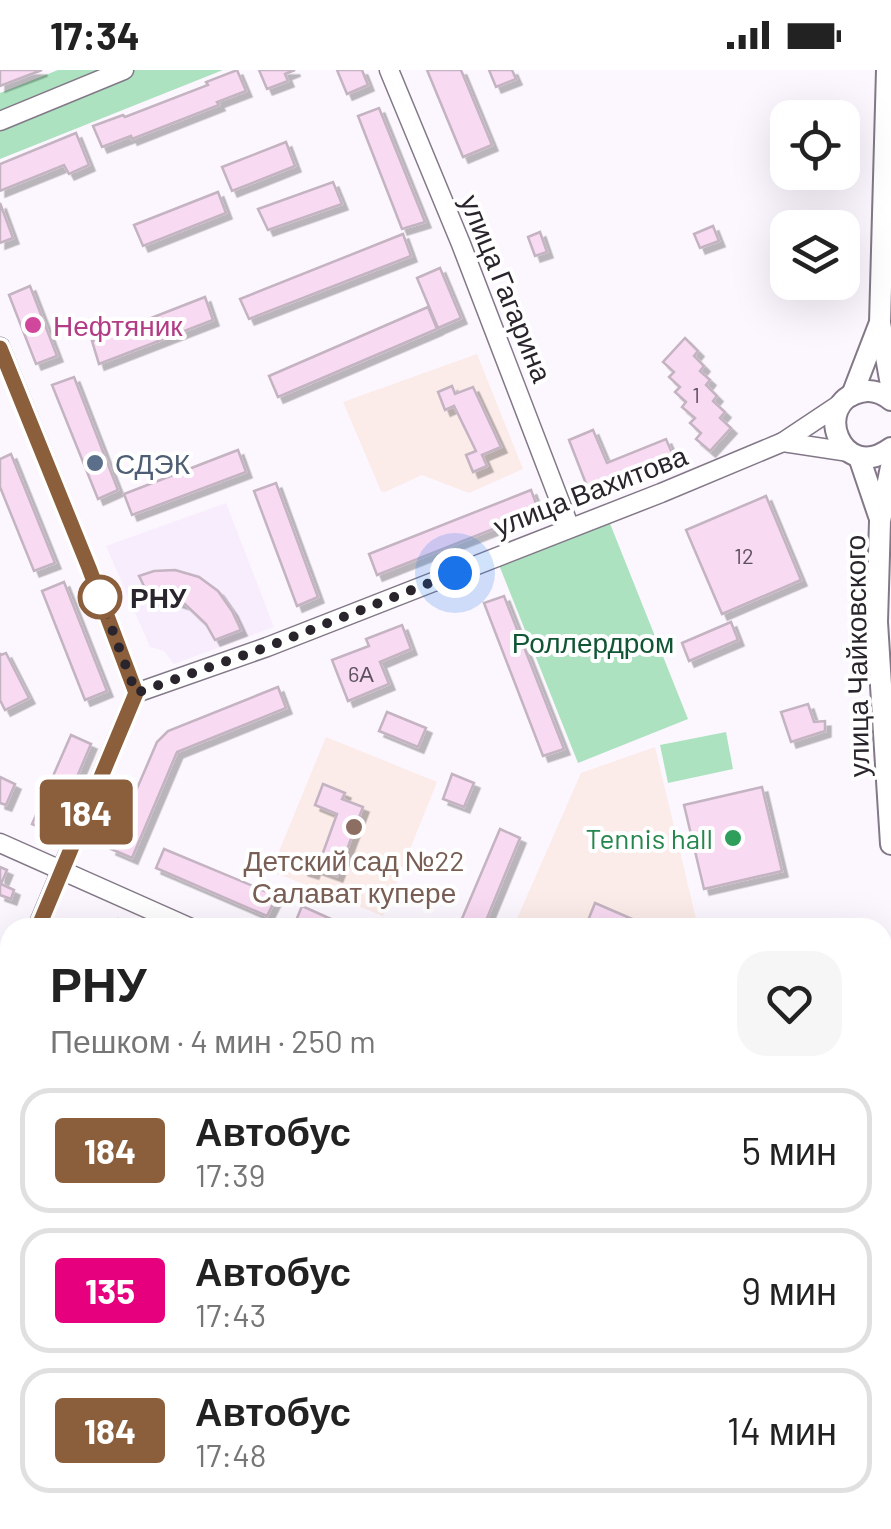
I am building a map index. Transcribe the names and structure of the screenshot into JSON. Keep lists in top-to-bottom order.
{
  "streets": {
    "main road": ["улица Чайковского"],
    "street": ["улица Гагарина", "улица Вахитова"]
  },
  "crossings": [
    ["улица Гагарина", "улица Вахитова"]
  ],
  "parks": ["Роллердром"],
  "places": [
    "Нефтяник",
    "СДЭК",
    "РНУ",
    "Детский сад №22 Салават купере",
    "Tennis hall"
  ],
  "lines": ["bus line 184"],
  "house_numbers": ["1", "12", "6А"],
  "page": {
    "status": "17:34",
    "on_map": "184",
    "heading": ["РНУ", "Пешком · 4 мин · 250 m"],
    "list": [
      {
        "mark": "184",
        "name": "Автобус",
        "note": "17:39",
        "value": "5 мин"
      },
      {
        "mark": "135",
        "name": "Автобус",
        "note": "17:43",
        "value": "9 мин"
      },
      {
        "mark": "184",
        "name": "Автобус",
        "note": "17:48",
        "value": "14 мин"
      }
    ]
  }
}
